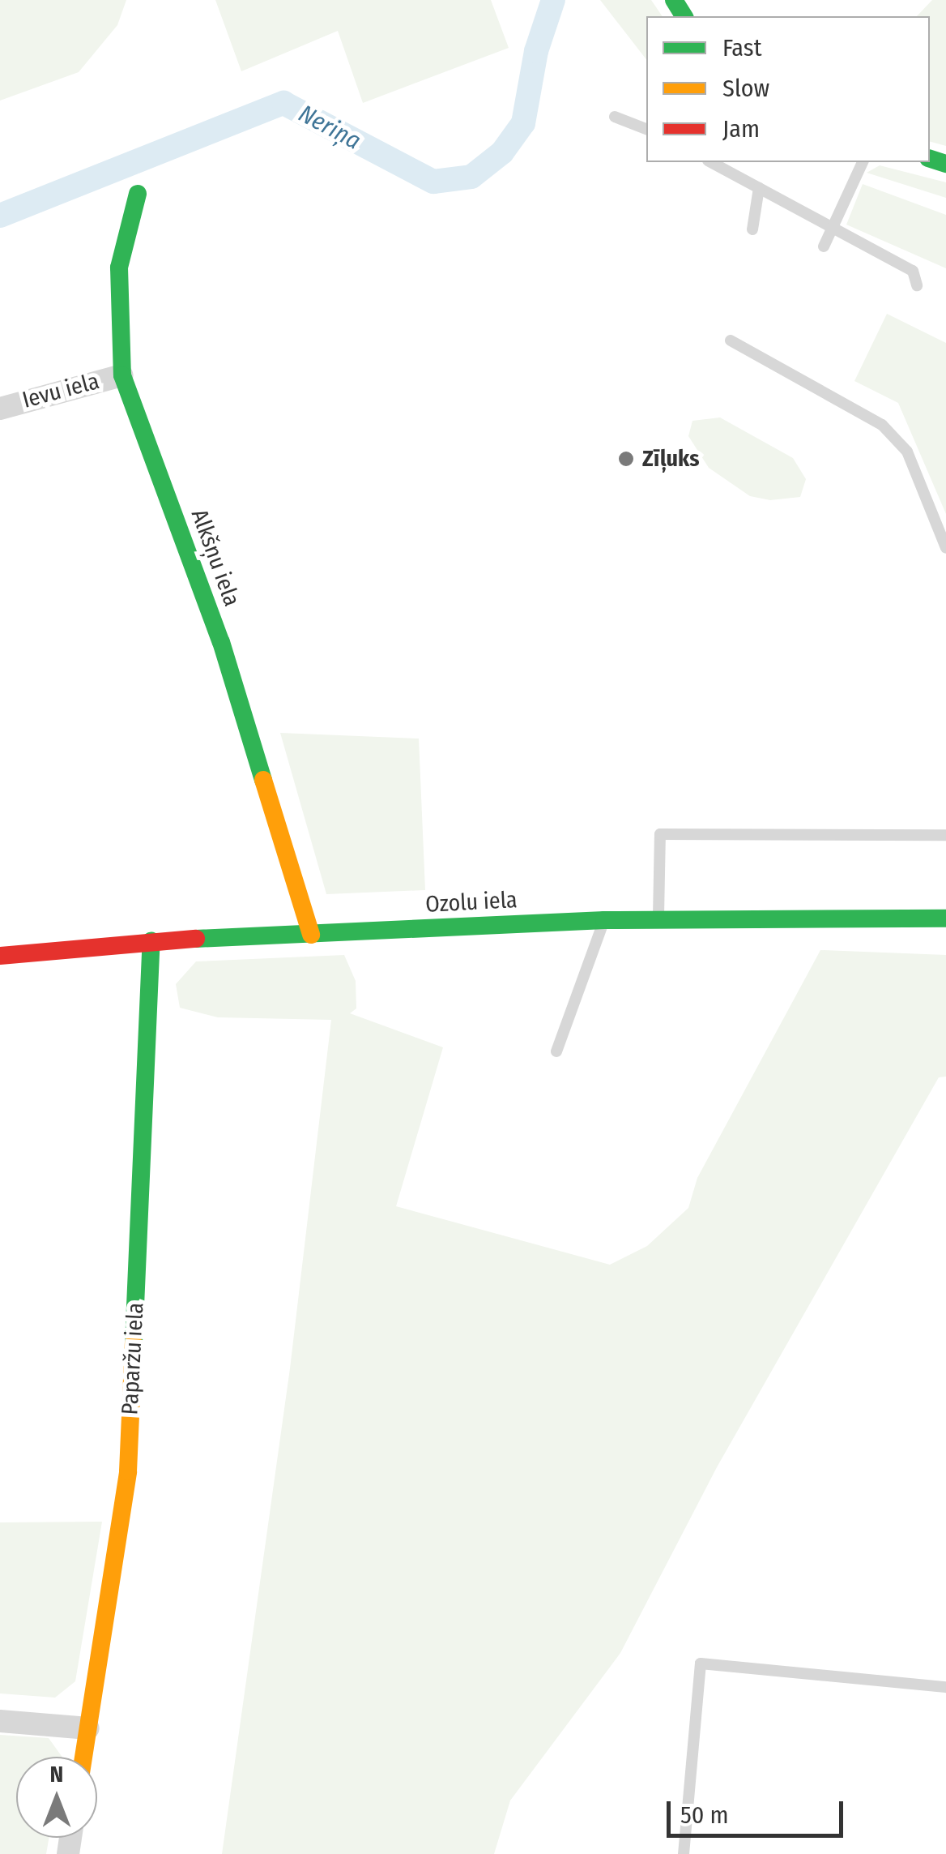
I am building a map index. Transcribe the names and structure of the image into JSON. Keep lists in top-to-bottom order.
{
  "streets": {
    "street": [
      "Ievu iela",
      "Alkšņu iela",
      "Ozolu iela",
      "Paparžu iela"
    ]
  },
  "crossings": [
    ["Ievu iela", "Alkšņu iela"],
    ["Alkšņu iela", "Ozolu iela"],
    ["Ozolu iela", "Paparžu iela"]
  ],
  "water": ["Neriņa"],
  "places": ["Zīļuks"],
  "legend": ["Fast", "Slow", "Jam"],
  "scale_bar": "50 m",
  "north": "top"
}
